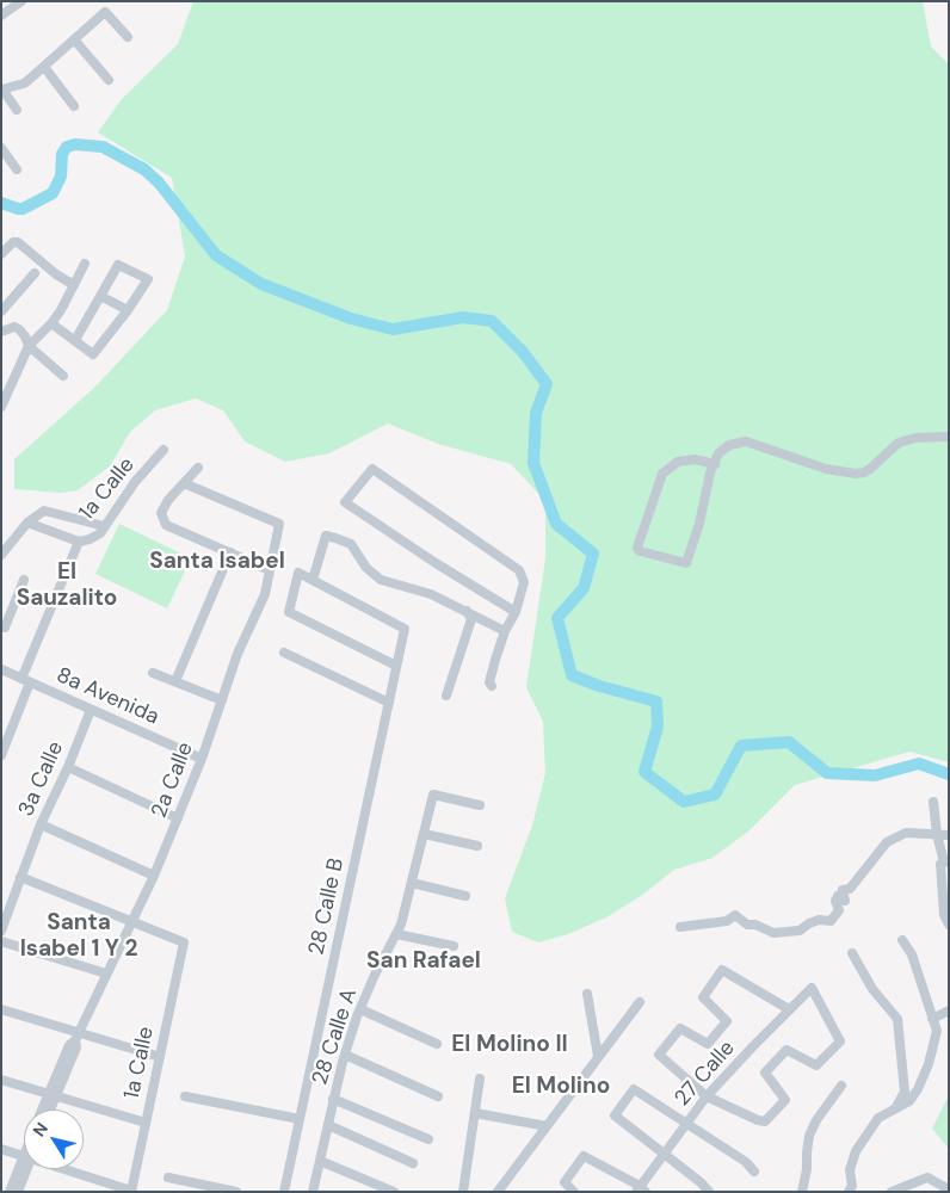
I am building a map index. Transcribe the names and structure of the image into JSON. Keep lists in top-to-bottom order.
{
  "streets": {
    "street": [
      "1a Calle",
      "8a Avenida",
      "3a Calle",
      "2a Calle",
      "28 Calle B",
      "28 Calle A",
      "27 Calle"
    ]
  },
  "crossings": [
    ["1a Calle", "8a Avenida"],
    ["1a Calle", "2a Calle"],
    ["8a Avenida", "3a Calle"],
    ["8a Avenida", "2a Calle"]
  ],
  "districts": [
    "Santa Isabel",
    "El Sauzalito",
    "Santa Isabel 1 Y 2",
    "San Rafael",
    "El Molino II",
    "El Molino"
  ],
  "north": "top left"
}
